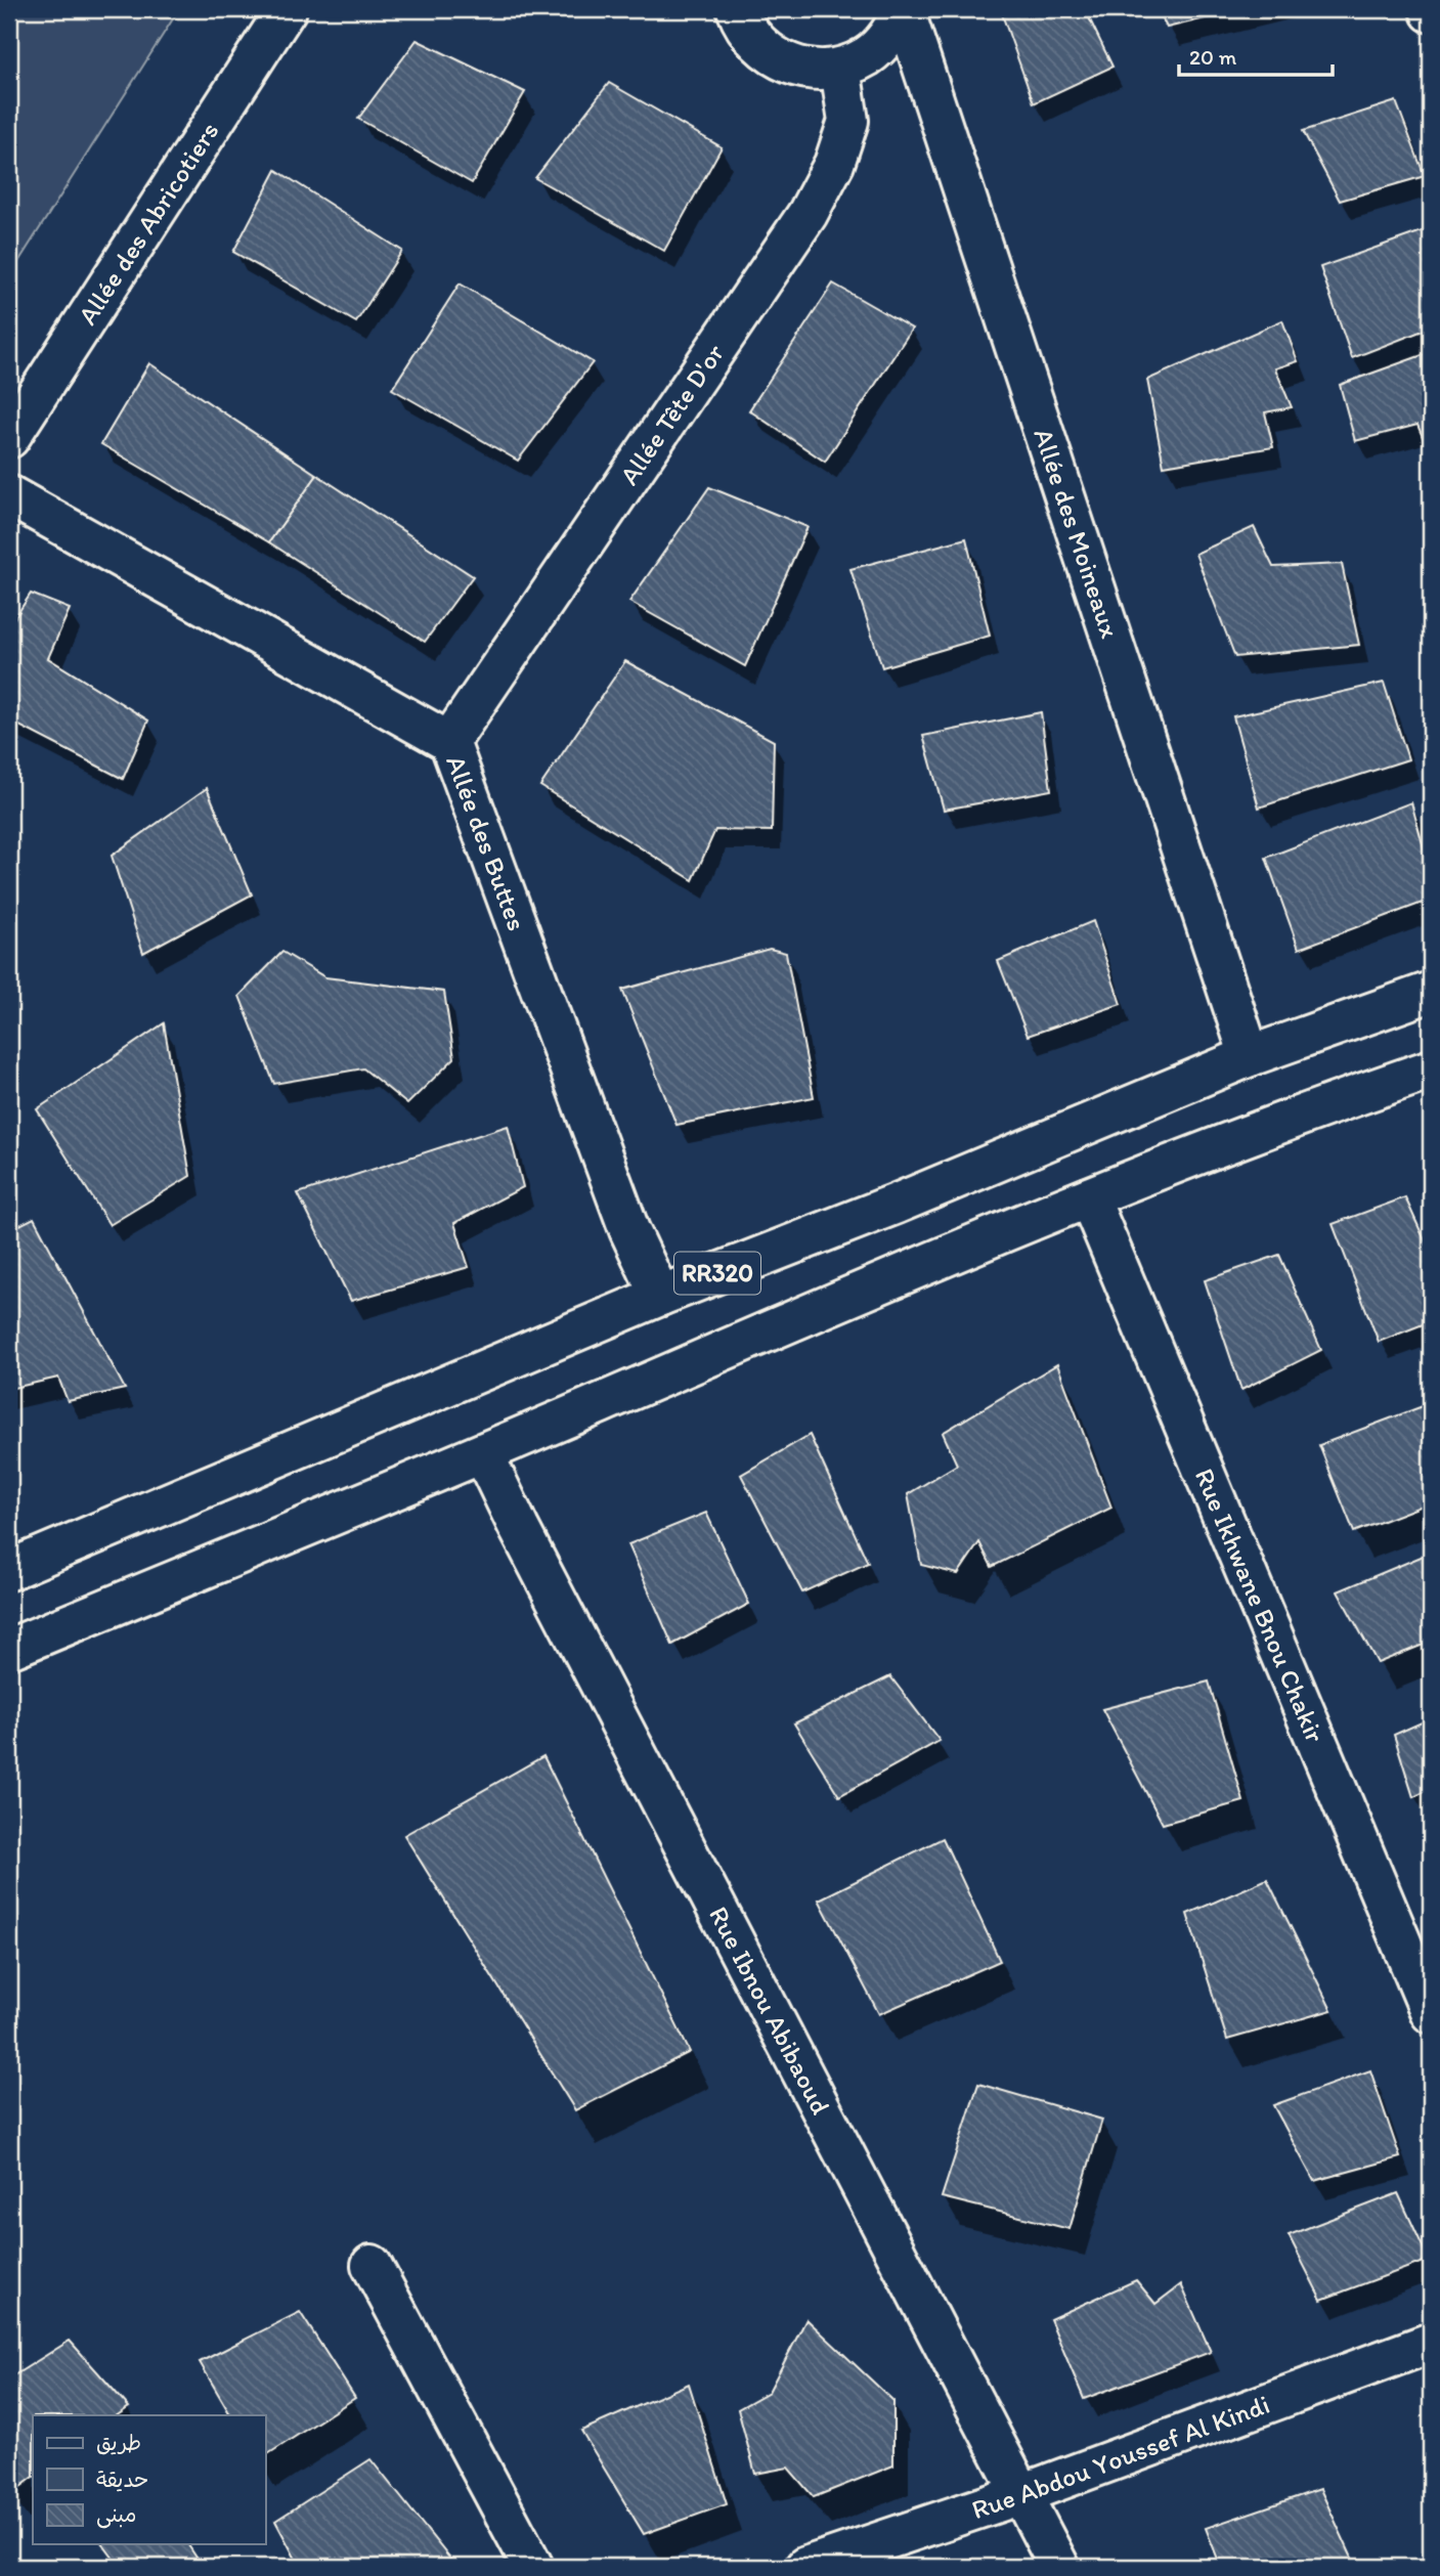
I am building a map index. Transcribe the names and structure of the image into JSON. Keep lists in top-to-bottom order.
{
  "streets": {
    "street": [
      "Allée des Abricotiers",
      "Allée Tête D'or",
      "Allée des Moineaux",
      "Allée des Buttes",
      "RR320",
      "Rue Ikhwane Bnou Chakir",
      "Rue Ibnou Abibaoud",
      "Rue Abdou Youssef Al Kindi"
    ]
  },
  "crossings": [
    ["Allée Tête D'or", "Allée des Buttes"],
    ["Allée des Moineaux", "RR320"],
    ["Allée des Buttes", "RR320"],
    ["RR320", "Rue Ikhwane Bnou Chakir"],
    ["RR320", "Rue Ibnou Abibaoud"],
    ["Rue Ibnou Abibaoud", "Rue Abdou Youssef Al Kindi"]
  ],
  "legend": ["طريق", "حديقة", "مبنى"],
  "scale_bar": "20 m"
}
